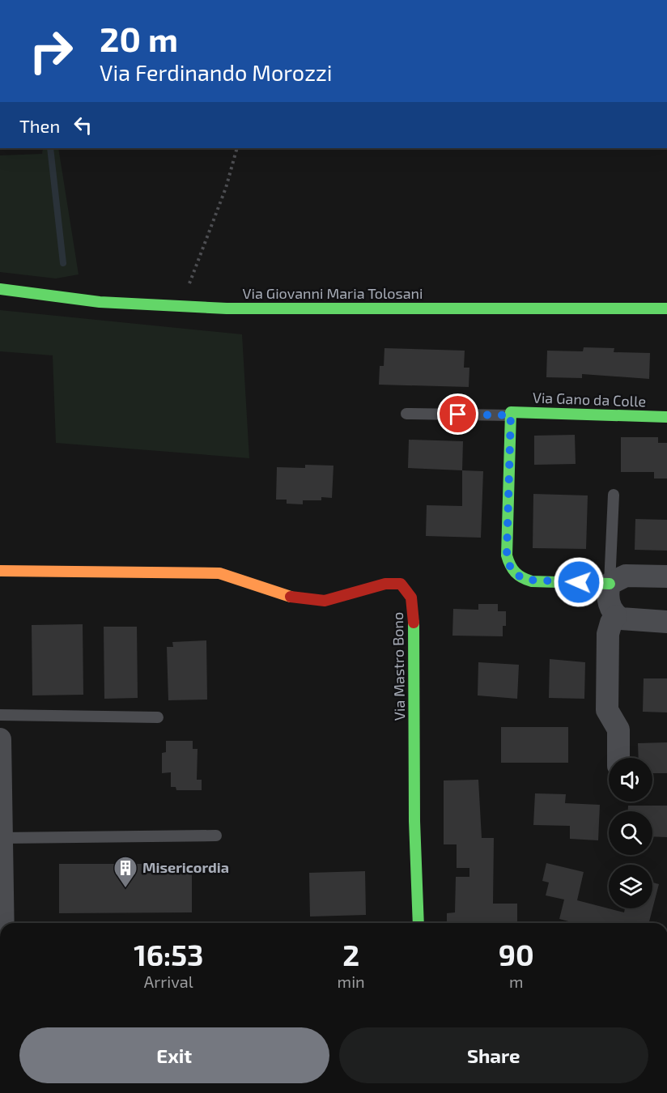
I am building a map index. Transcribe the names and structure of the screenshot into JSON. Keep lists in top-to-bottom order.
{
  "streets": {
    "street": ["Via Giovanni Maria Tolosani", "Via Gano da Colle", "Via Mastro Bono"]
  },
  "places": {
    "building": ["Misericordia"]
  },
  "page": {
    "turn": ["20 m", "Via Ferdinando Morozzi"],
    "then": "Then",
    "eta": [
      "16:53",
      "Arrival",
      "2",
      "min",
      "90",
      "m"
    ],
    "buttons": ["Exit", "Share"]
  }
}
